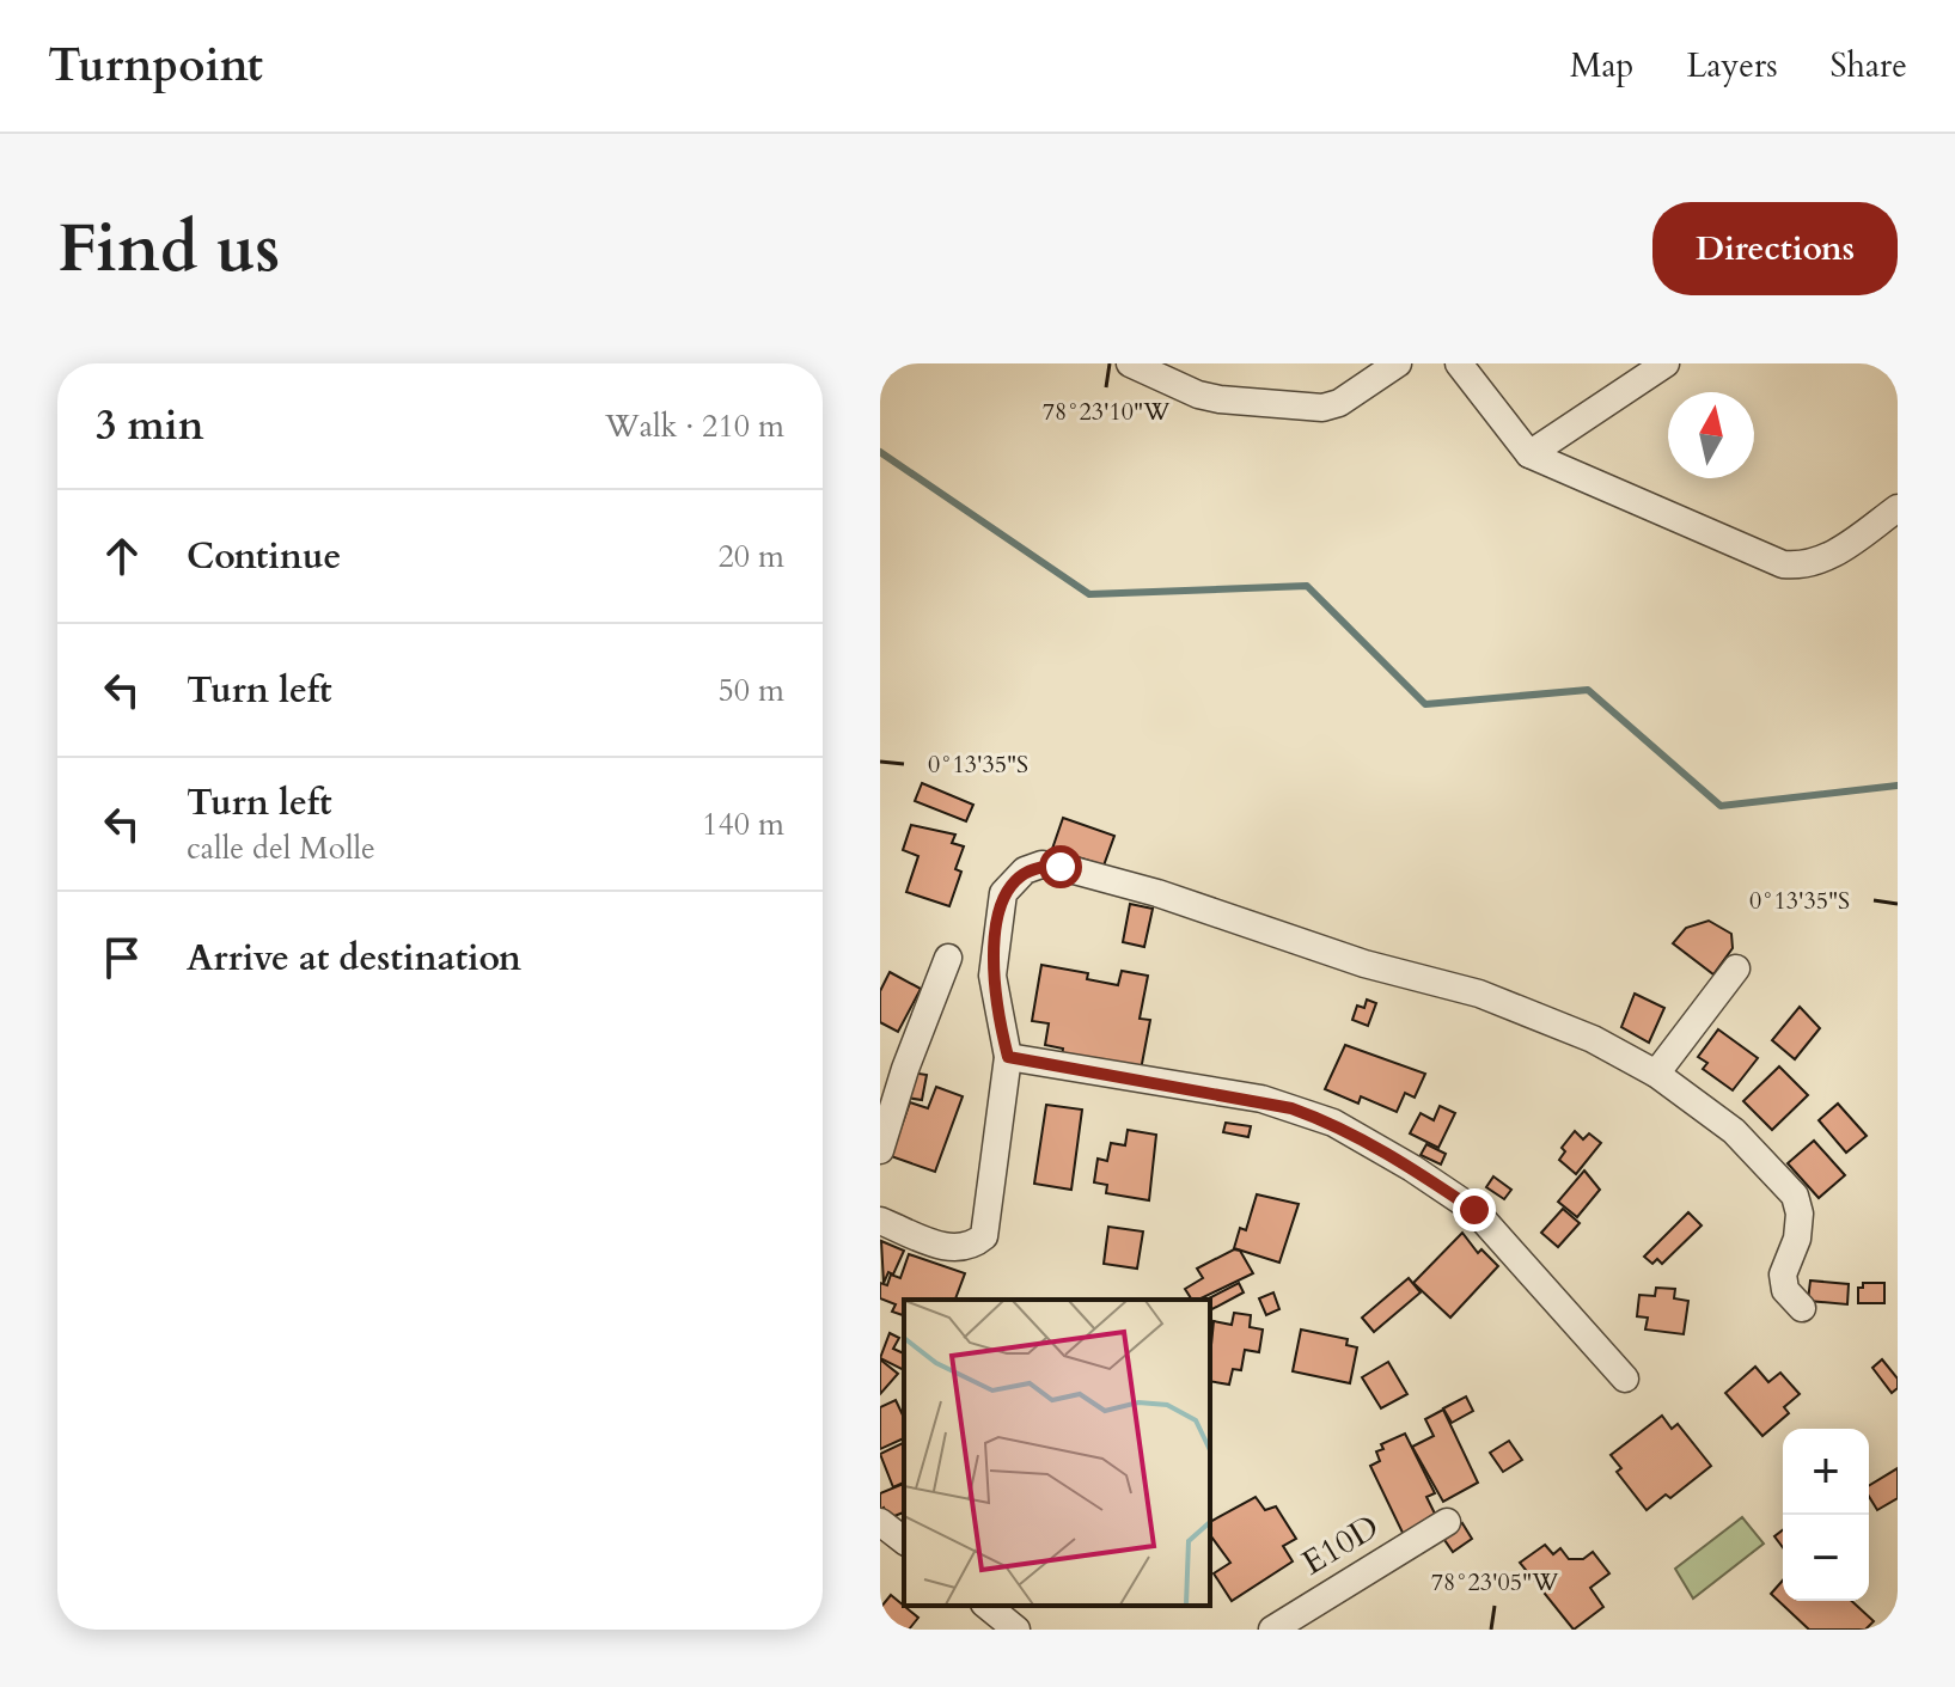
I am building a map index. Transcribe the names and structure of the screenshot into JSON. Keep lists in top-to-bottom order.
{
  "streets": {
    "street": ["E10D"]
  },
  "north": "top",
  "page": {
    "header": "Turnpoint",
    "nav": ["Map", "Layers", "Share"],
    "buttons": "Directions",
    "title": "Find us",
    "heading": ["3 min", "Walk · 210 m"],
    "list": [
      ["Continue", "20 m"],
      ["Turn left", "50 m"],
      ["Turn left", "calle del Molle", "140 m"],
      "Arrive at destination"
    ],
    "map_buttons": ["+", "−"]
  },
  "coordinates": ["78°23'10\"W", "0°13'35\"S", "78°23'05\"W"]
}
